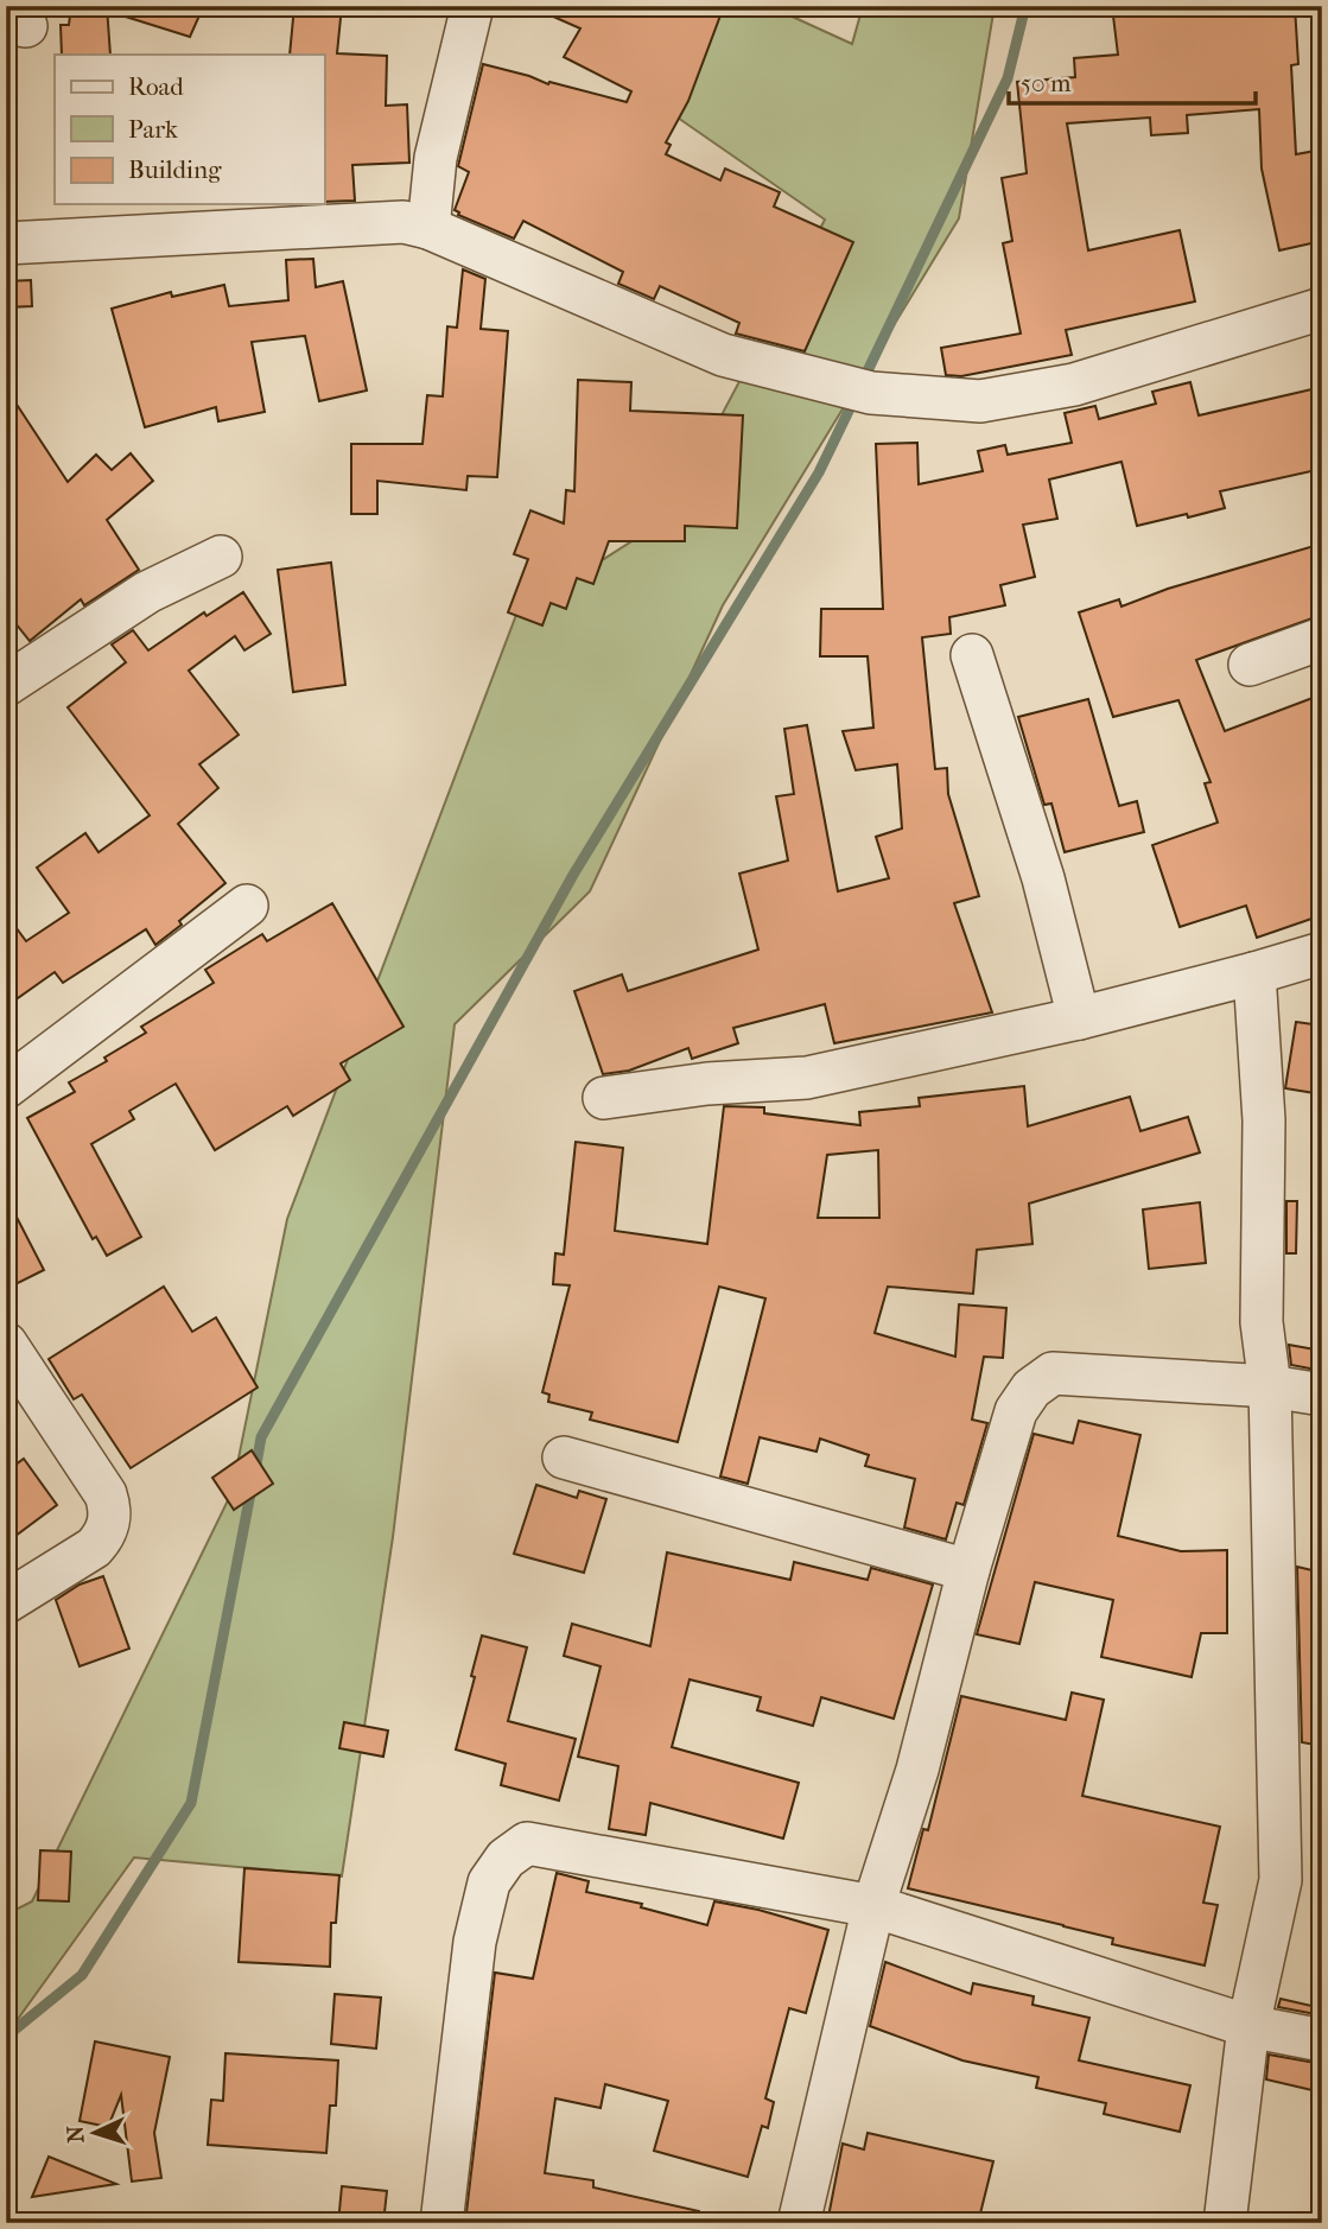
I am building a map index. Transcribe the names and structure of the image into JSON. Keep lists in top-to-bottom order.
{
  "legend": ["Road", "Park", "Building"],
  "scale_bar": "50 m",
  "north": "left"
}
